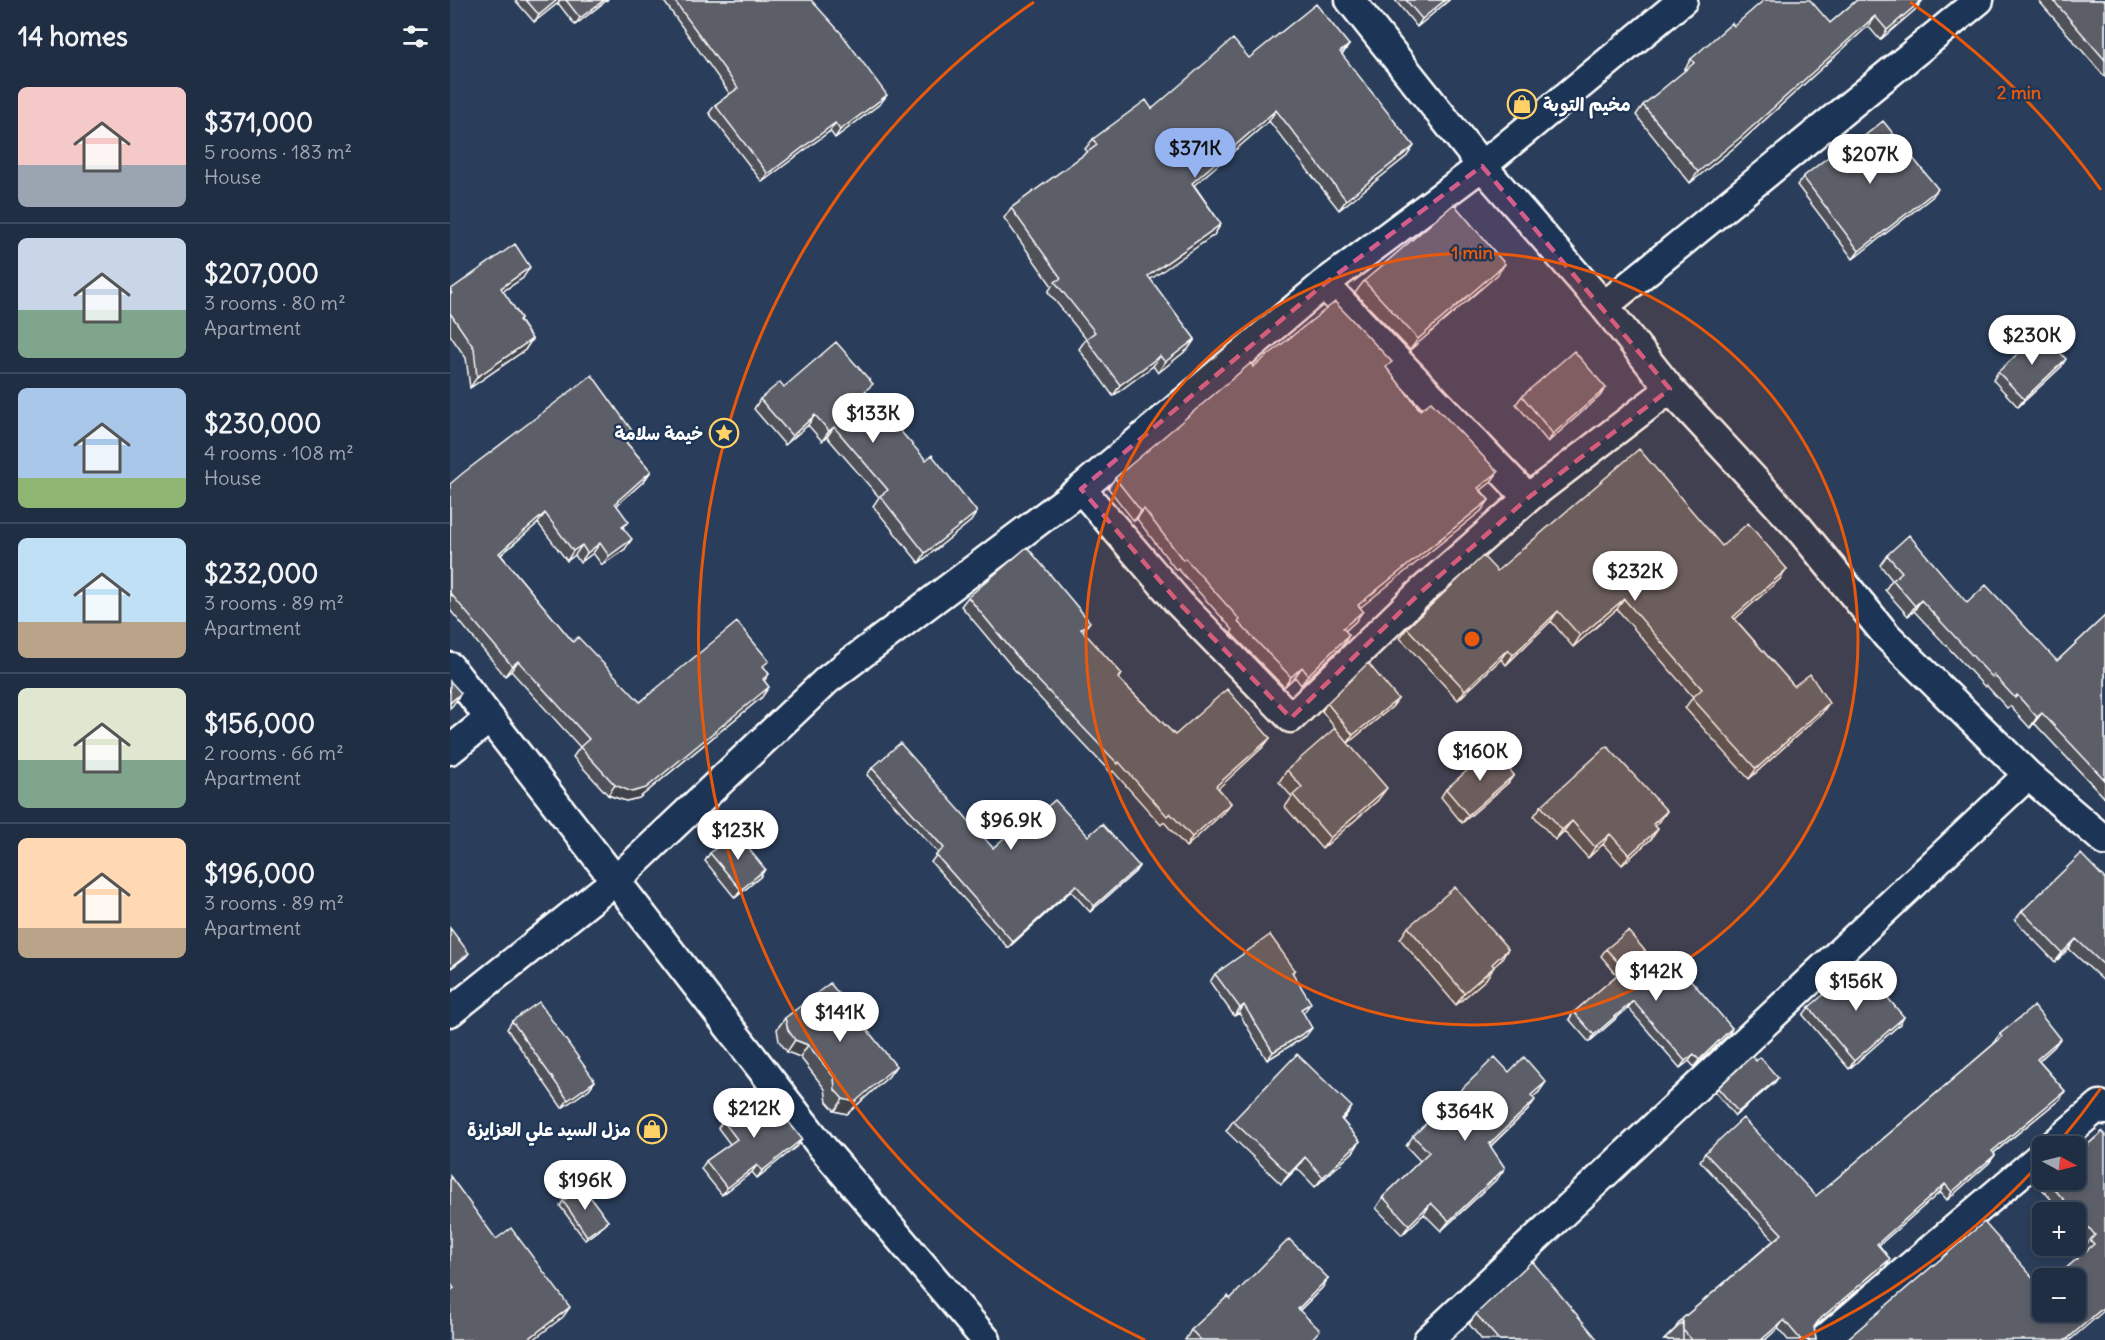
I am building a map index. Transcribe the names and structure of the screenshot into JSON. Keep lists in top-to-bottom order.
{
  "places": {
    "shop": ["مخيم التوبة", "مزل السيد علي العزايزة"],
    "place": ["خيمة سلامة"]
  },
  "north": "right",
  "page": {
    "heading": "14 homes",
    "list": [
      {
        "name": "$371,000",
        "note": "5 rooms · 183 m² · House"
      },
      {
        "name": "$207,000",
        "note": "3 rooms · 80 m² · Apartment"
      },
      {
        "name": "$230,000",
        "note": "4 rooms · 108 m² · House"
      },
      {
        "name": "$232,000",
        "note": "3 rooms · 89 m² · Apartment"
      },
      {
        "name": "$156,000",
        "note": "2 rooms · 66 m² · Apartment"
      },
      {
        "name": "$196,000",
        "note": "3 rooms · 89 m² · Apartment"
      }
    ],
    "price": [
      "$371K",
      "$207K",
      "$230K",
      "$133K",
      "$232K",
      "$160K",
      "$96.9K",
      "$123K",
      "$142K",
      "$156K",
      "$141K",
      "$212K",
      "$364K",
      "$196K"
    ],
    "map_buttons": ["+", "−"]
  },
  "rings": ["2 min", "1 min"]
}
